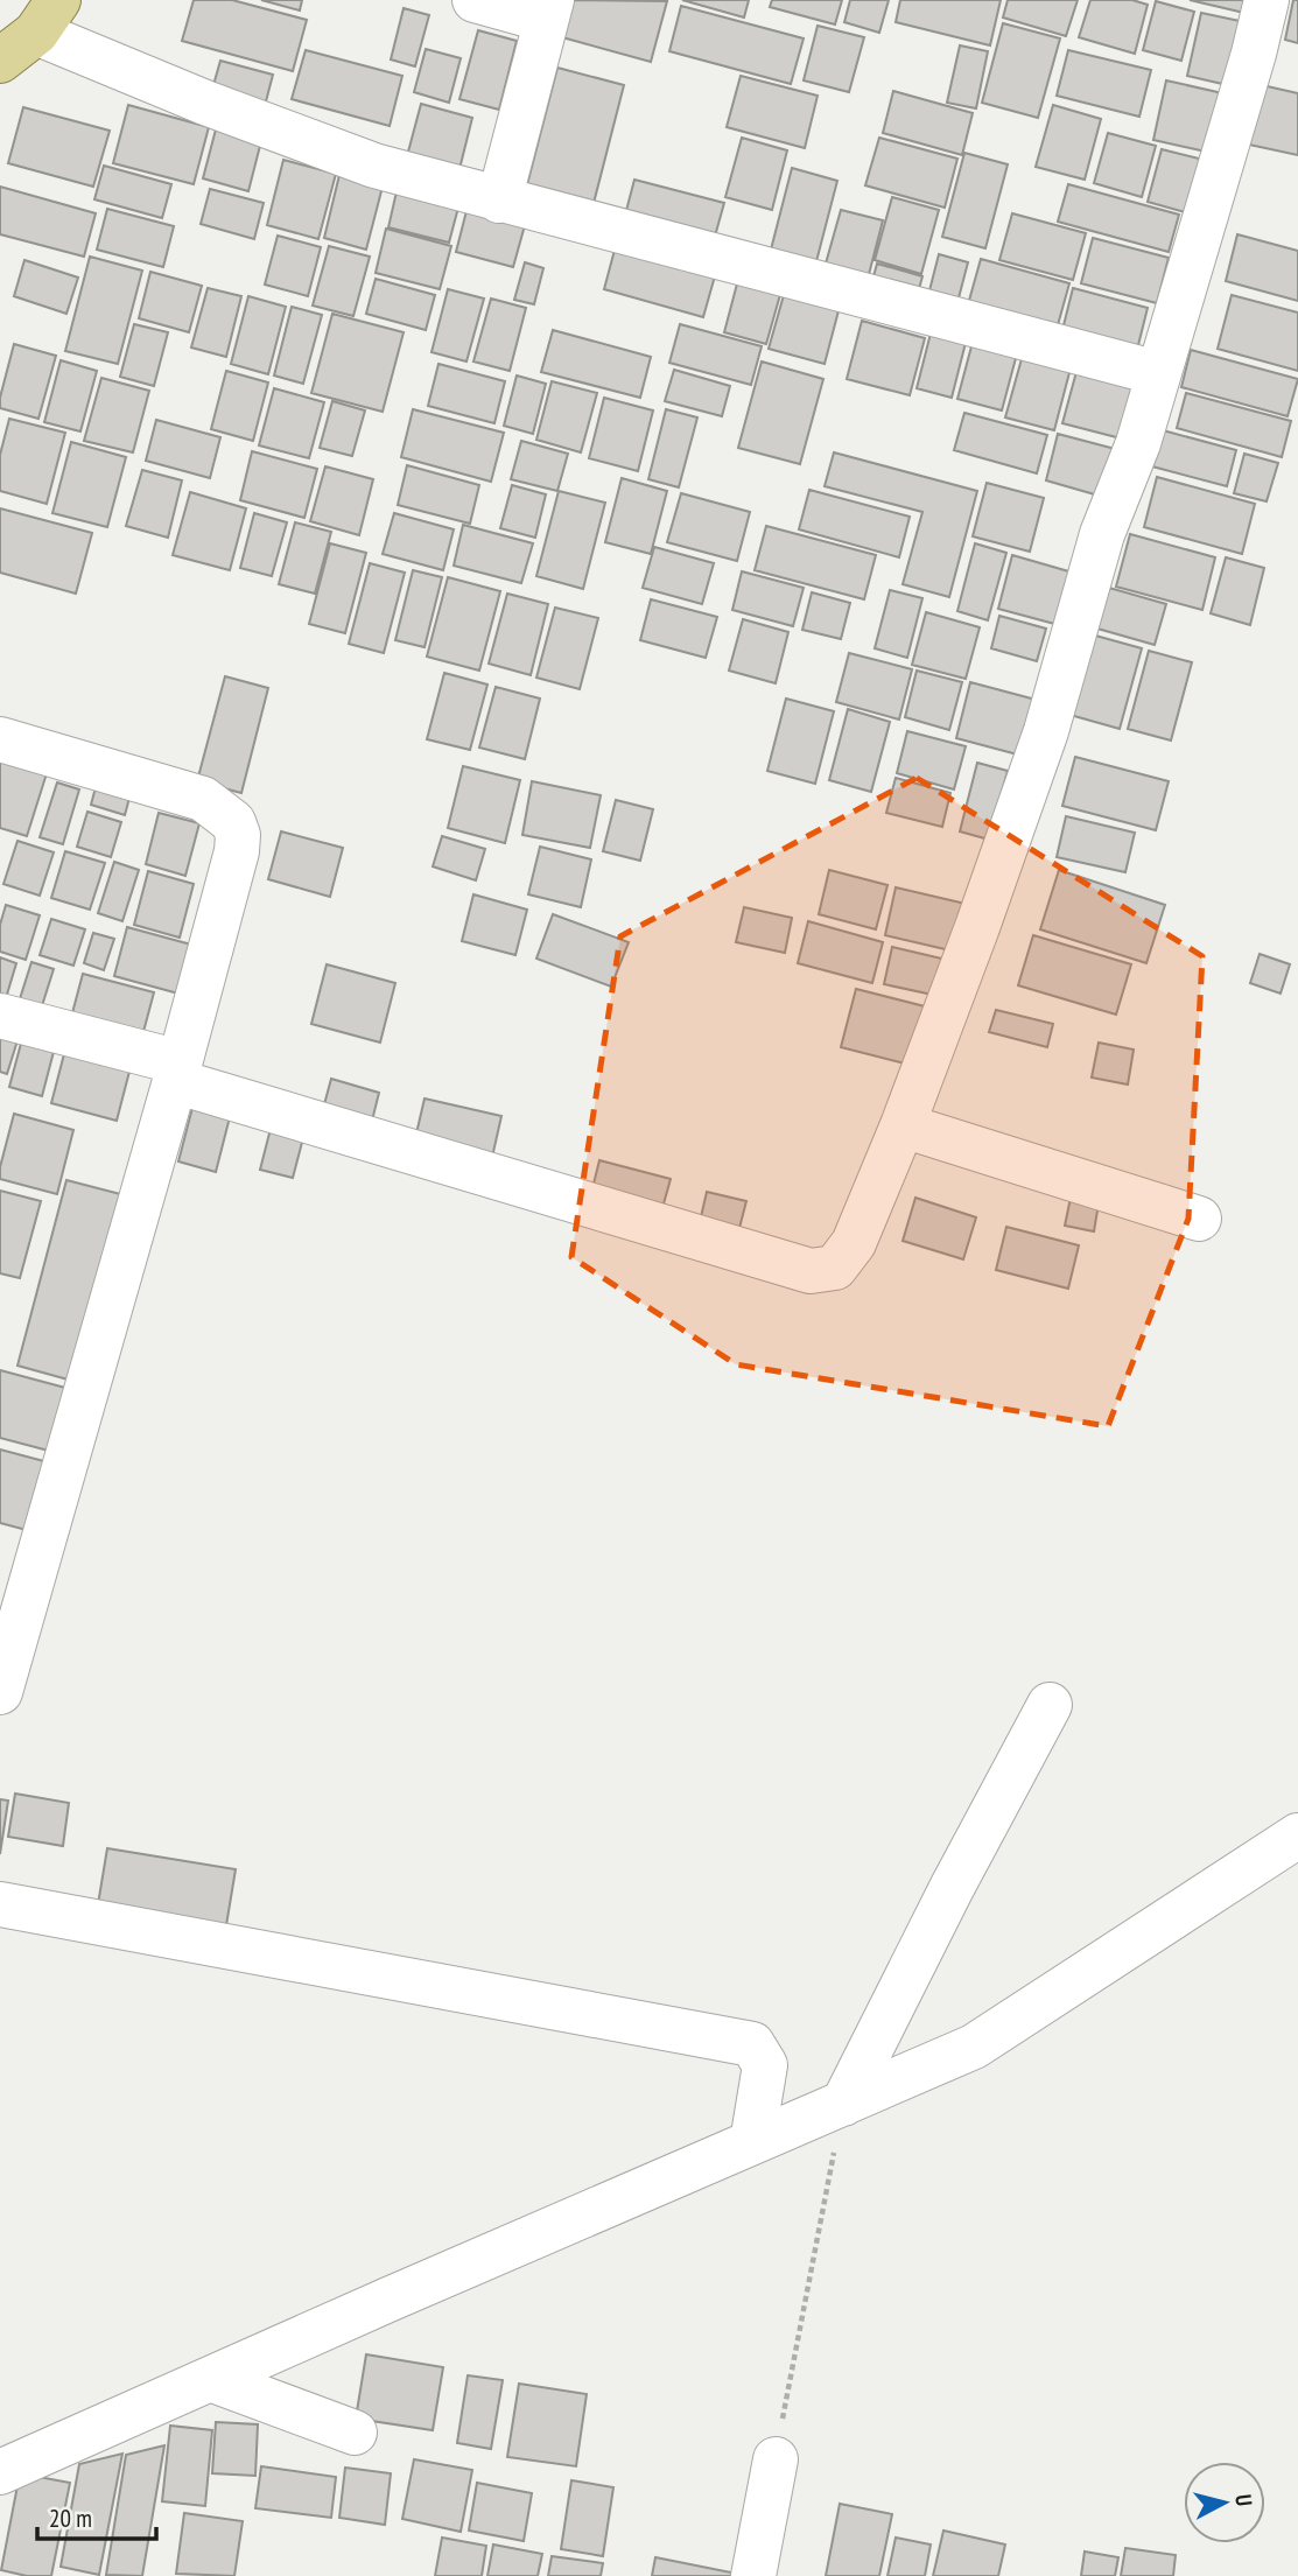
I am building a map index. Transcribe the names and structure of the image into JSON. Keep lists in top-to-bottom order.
{
  "scale_bar": "20 m",
  "north": "right"
}
